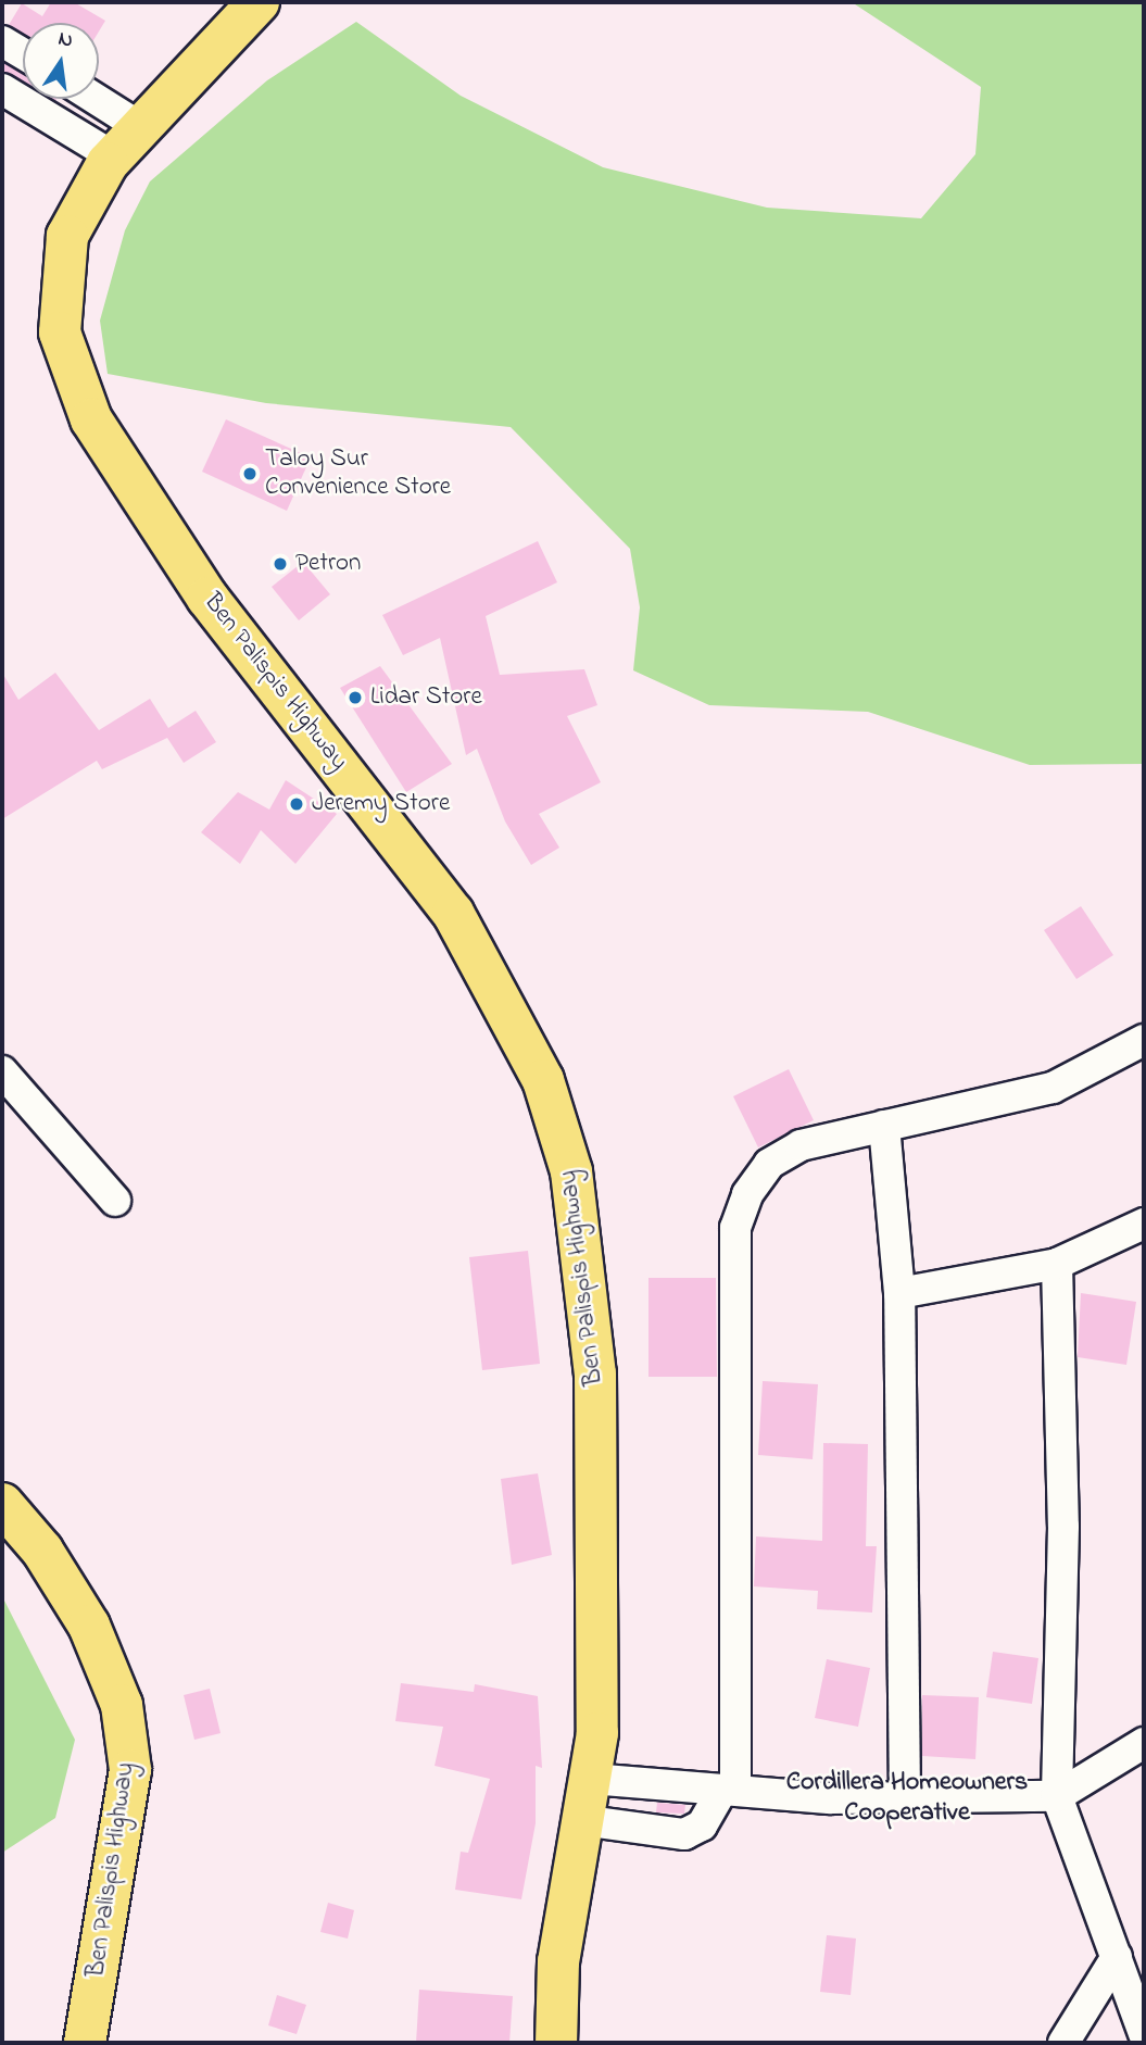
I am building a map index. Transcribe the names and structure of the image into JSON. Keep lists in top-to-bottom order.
{
  "streets": {
    "main road": ["Ben Palispis Highway"]
  },
  "districts": ["Cordillera Homeowners Cooperative"],
  "places": [
    "Taloy Sur Convenience Store",
    "Petron",
    "Lidar Store",
    "Jeremy Store"
  ],
  "north": "top"
}
